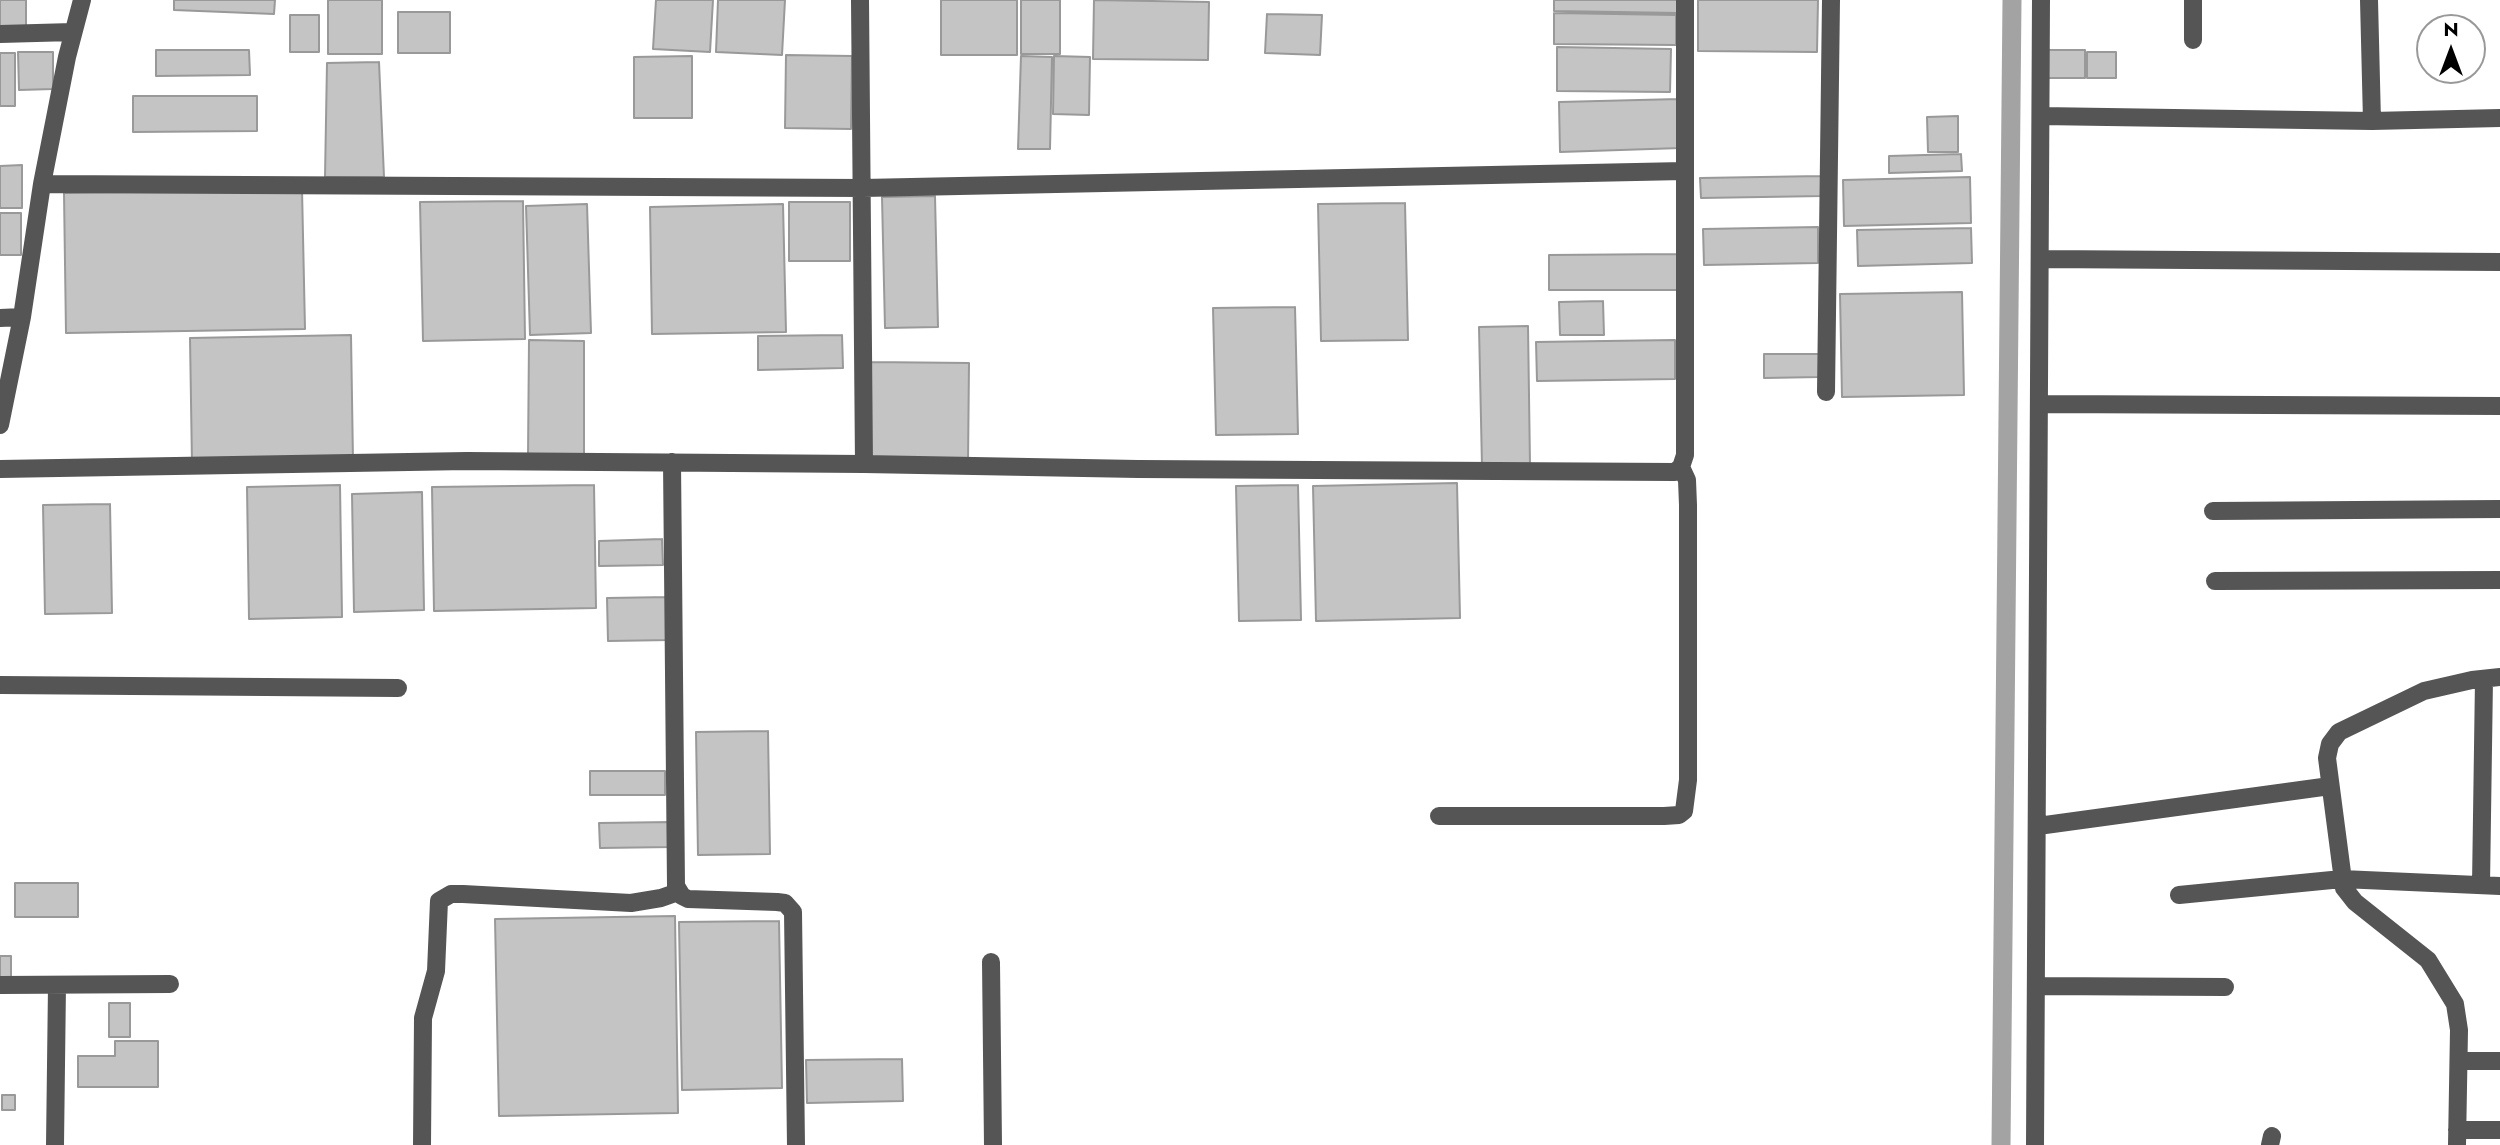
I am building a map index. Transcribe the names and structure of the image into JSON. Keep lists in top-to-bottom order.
{
  "north": "top"
}
